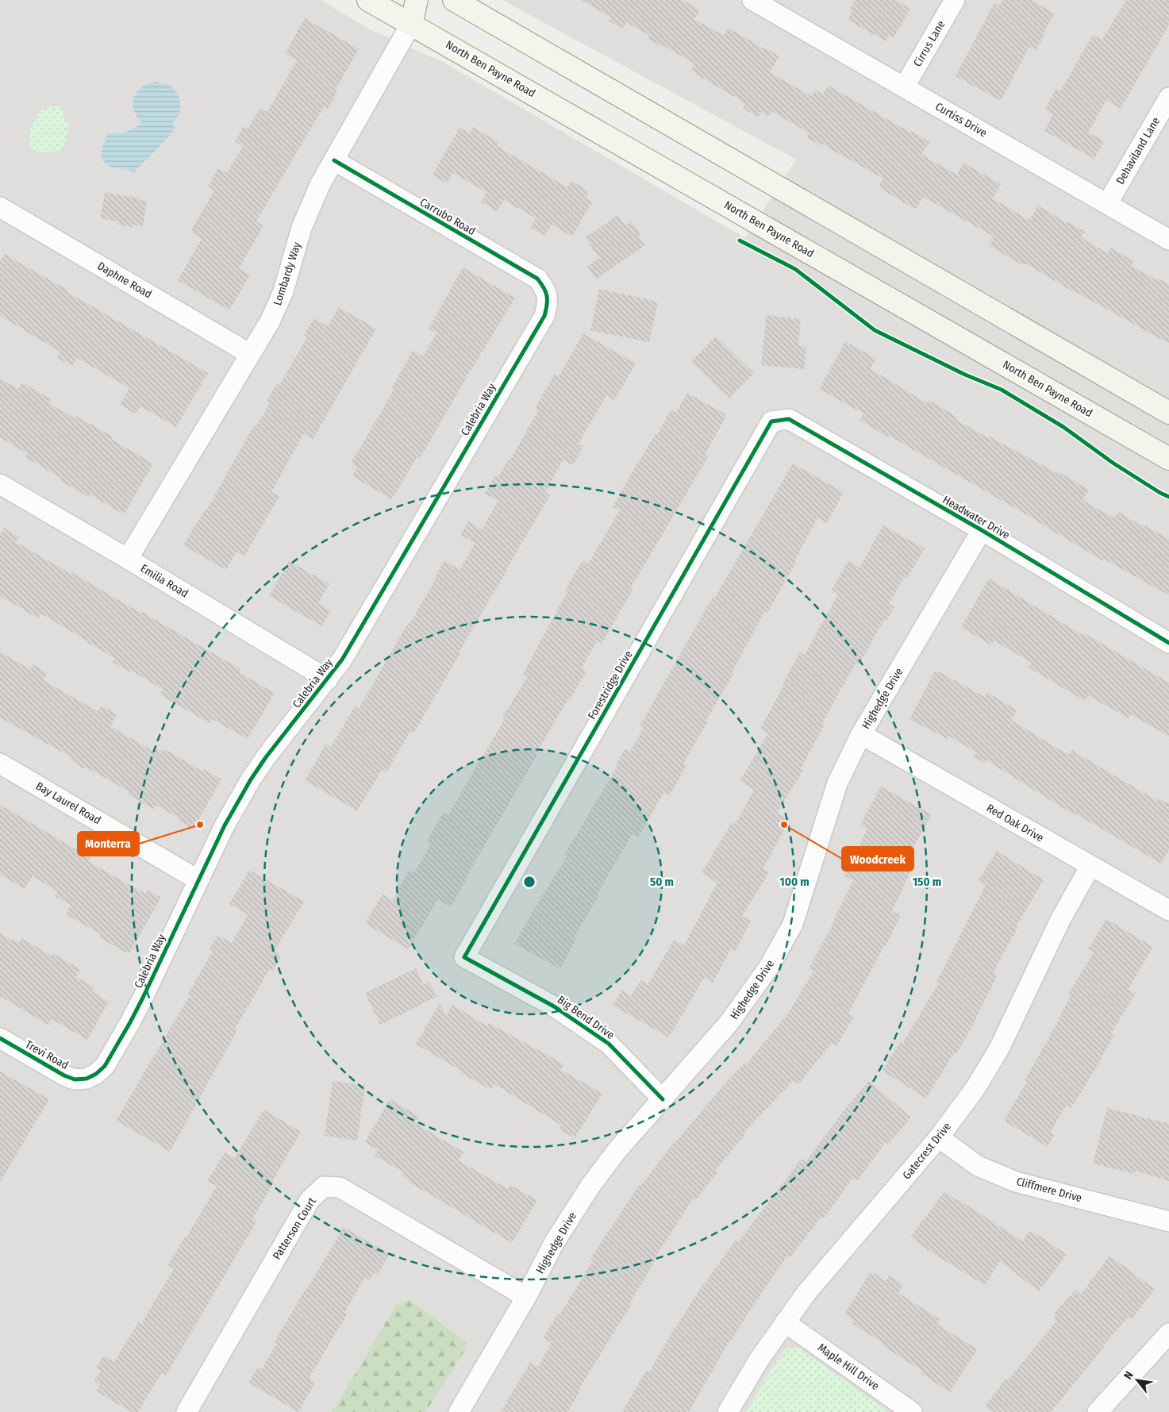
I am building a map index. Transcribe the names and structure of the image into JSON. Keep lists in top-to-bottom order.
{
  "streets": {
    "street": [
      "Cirrus Lane",
      "North Ben Payne Road",
      "Curtiss Drive",
      "Dehaviland Lane",
      "Carrubo Road",
      "Lombardy Way",
      "Daphne Road",
      "Calebria Way",
      "Headwater Drive",
      "Emilia Road",
      "Forestridge Drive",
      "Highedge Drive",
      "Bay Laurel Road",
      "Red Oak Drive",
      "Big Bend Drive",
      "Trevi Road",
      "Gatecrest Drive",
      "Cliffmere Drive",
      "Patterson Court",
      "Maple Hill Drive"
    ]
  },
  "crossings": [
    ["Cirrus Lane", "Curtiss Drive"],
    ["North Ben Payne Road", "Lombardy Way"],
    ["Curtiss Drive", "Dehaviland Lane"],
    ["Carrubo Road", "Lombardy Way"],
    ["Carrubo Road", "Calebria Way"],
    ["Lombardy Way", "Daphne Road"],
    ["Lombardy Way", "Emilia Road"],
    ["Calebria Way", "Emilia Road"],
    ["Calebria Way", "Bay Laurel Road"],
    ["Calebria Way", "Trevi Road"],
    ["Headwater Drive", "Forestridge Drive"],
    ["Headwater Drive", "Highedge Drive"],
    ["Forestridge Drive", "Big Bend Drive"],
    ["Highedge Drive", "Red Oak Drive"],
    ["Highedge Drive", "Big Bend Drive"],
    ["Highedge Drive", "Patterson Court"],
    ["Red Oak Drive", "Gatecrest Drive"],
    ["Gatecrest Drive", "Cliffmere Drive"],
    ["Gatecrest Drive", "Maple Hill Drive"]
  ],
  "places": ["Monterra", "Woodcreek"],
  "north": "top left",
  "rings": ["50 m", "100 m", "150 m"]
}
